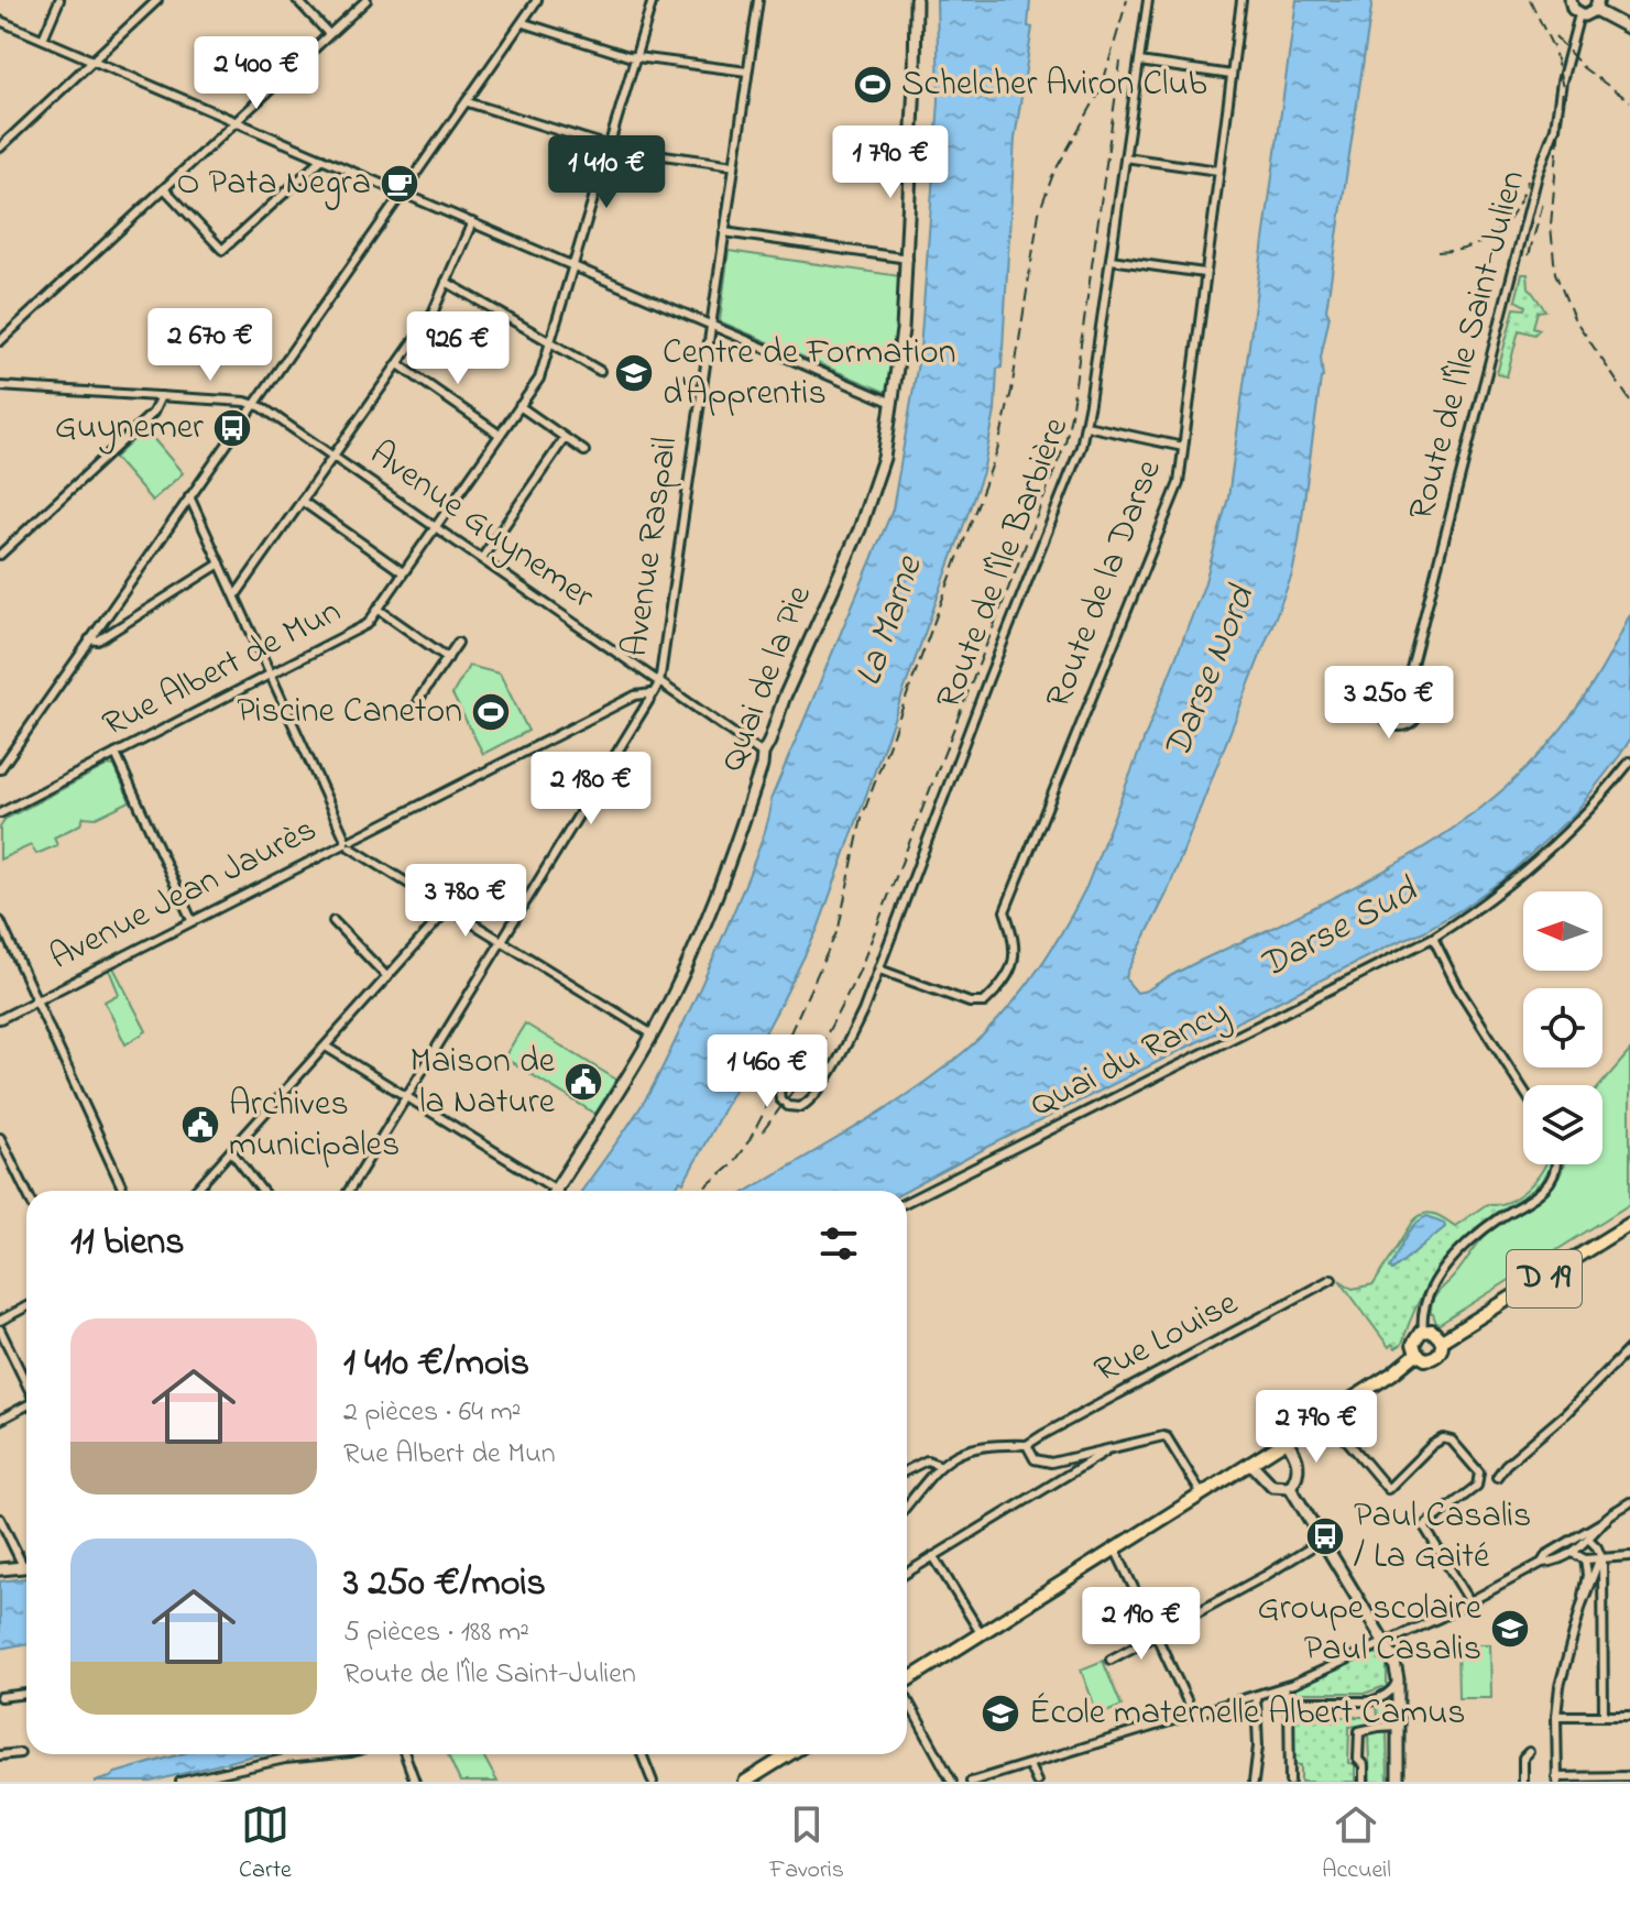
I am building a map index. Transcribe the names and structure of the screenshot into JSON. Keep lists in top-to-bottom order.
{
  "streets": {
    "main road": ["D 19"],
    "street": [
      "Route de l'Île Saint-Julien",
      "Avenue Guynemer",
      "Avenue Raspail",
      "Route de l'Île Barbière",
      "Route de la Darse",
      "Rue Albert de Mun",
      "Quai de la Pie",
      "Avenue Jean Jaurès",
      "Quai du Rancy",
      "Rue Louise"
    ]
  },
  "crossings": [
    ["Avenue Guynemer", "Avenue Raspail"],
    ["Avenue Guynemer", "Rue Albert de Mun"],
    ["Avenue Guynemer", "Quai de la Pie"],
    ["Route de l'Île Barbière", "Route de la Darse"]
  ],
  "water": ["La Marne", "Darse Nord", "Darse Sud"],
  "places": {
    "sports": ["Schelcher Aviron Club", "Piscine Caneton"],
    "cafe": ["O Pata Negra"],
    "school or university": ["Centre de Formation d'Apprentis", "Groupe scolaire Paul Casalis", "École maternelle Albert Camus"],
    "bus stop": ["Guynemer", "Paul Casalis / La Gaité"],
    "public building": ["Maison de la Nature", "Archives municipales"]
  },
  "north": "left",
  "page": {
    "price": [
      "2 400 €",
      "1 790 €",
      "1 410 €",
      "2 670 €",
      "926 €",
      "3 250 €",
      "2 180 €",
      "3 780 €",
      "1 460 €",
      "2 790 €",
      "2 190 €"
    ],
    "heading": "11 biens",
    "list": [
      {
        "name": "1 410 €/mois",
        "note": "2 pièces · 64 m² · Rue Albert de Mun"
      },
      {
        "name": "3 250 €/mois",
        "note": "5 pièces · 188 m² · Route de l'Île Saint-Julien"
      }
    ],
    "tabs": ["Carte", "Favoris", "Accueil"]
  }
}
